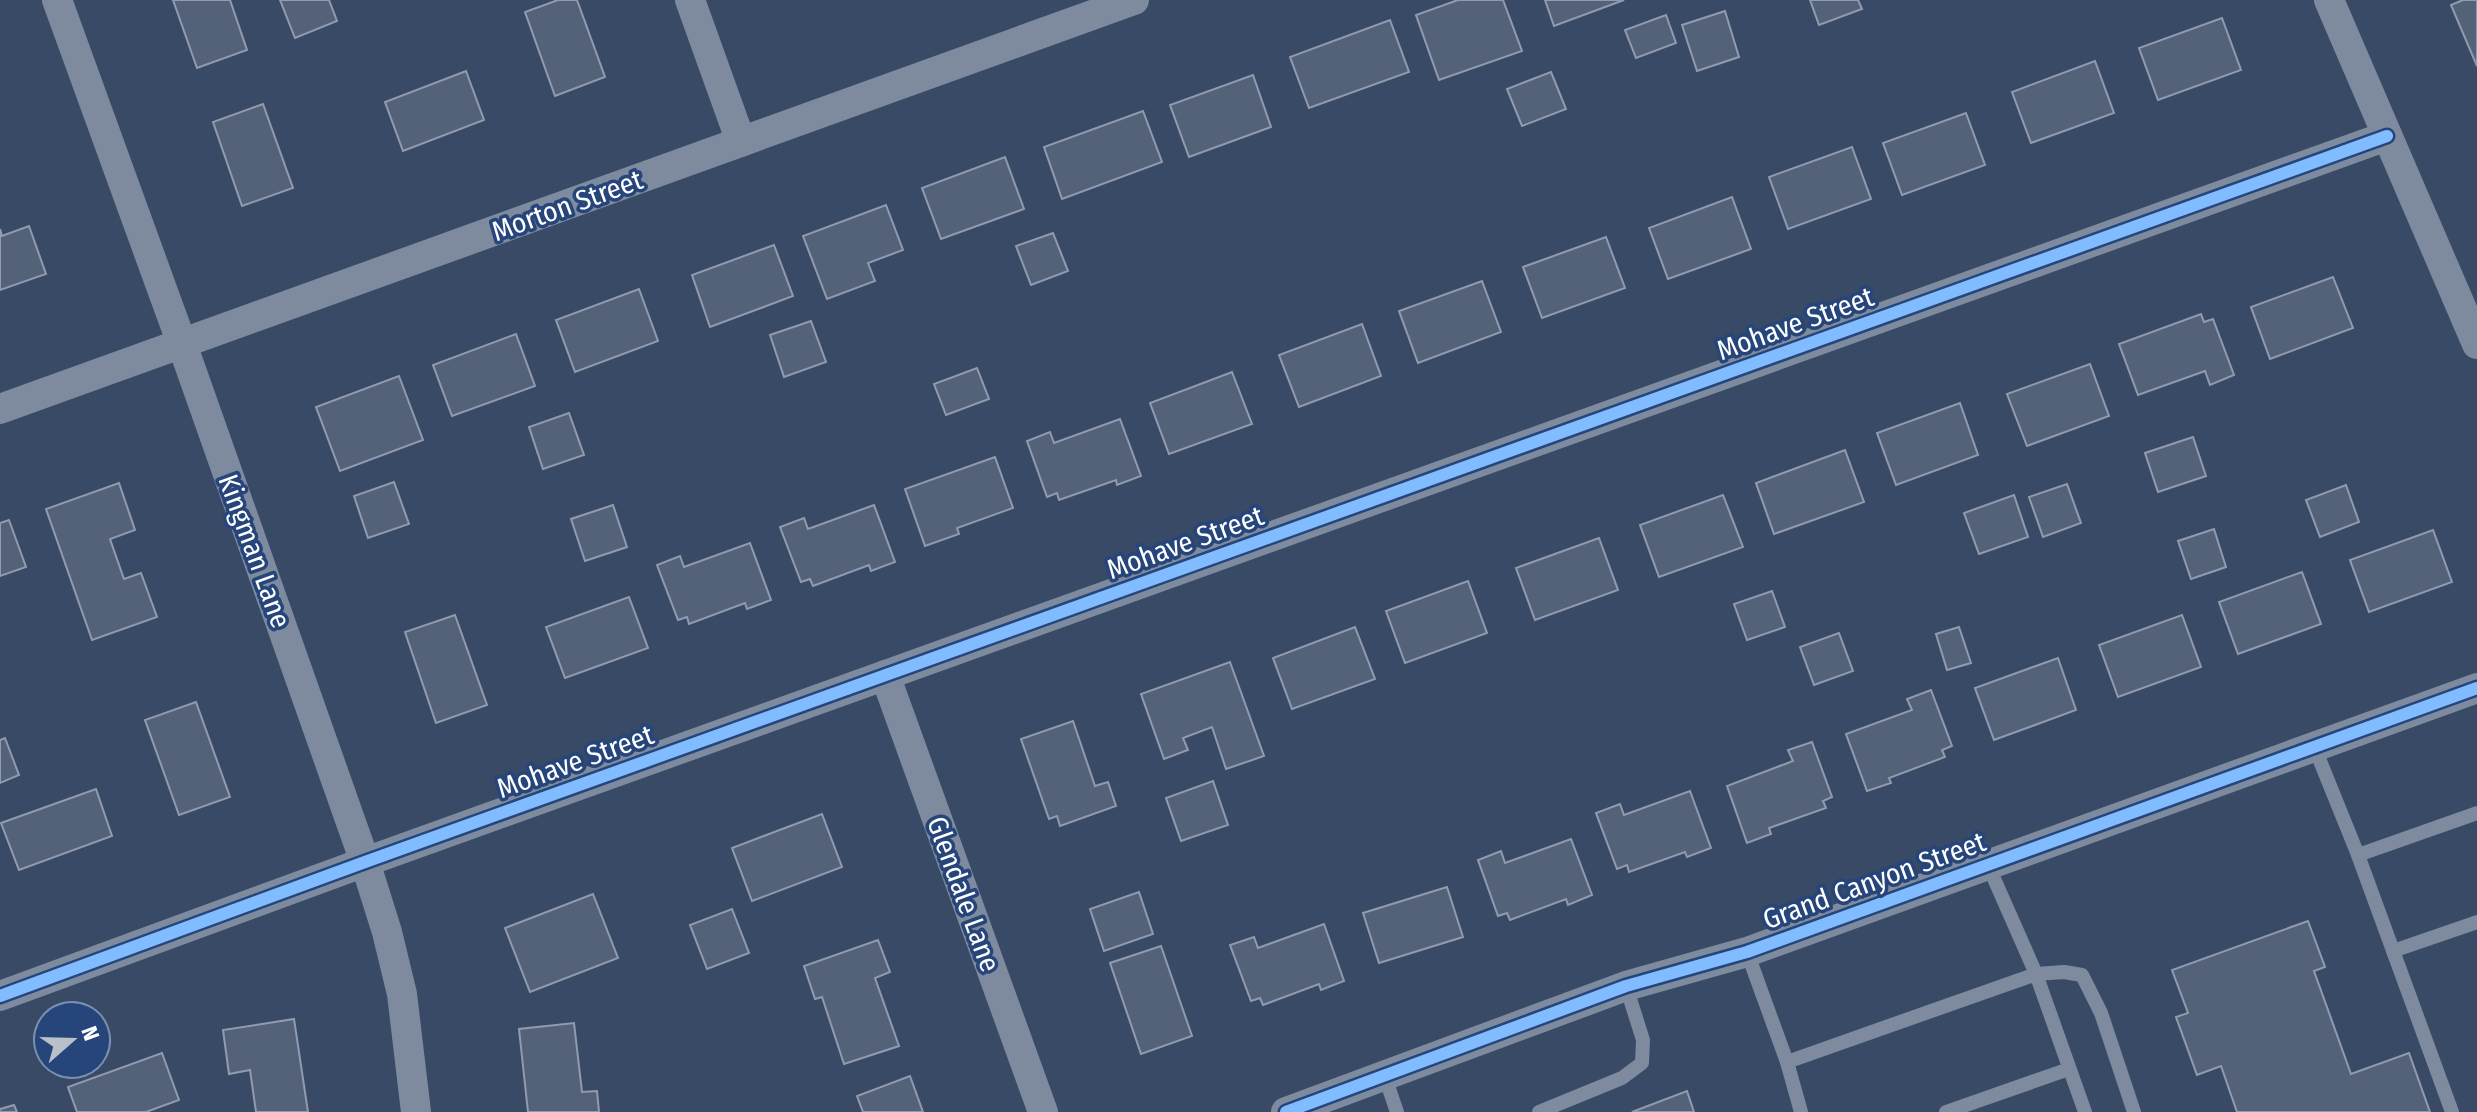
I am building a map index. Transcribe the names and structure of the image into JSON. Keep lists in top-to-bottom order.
{
  "streets": {
    "street": [
      "Morton Street",
      "Mohave Street",
      "Kingman Lane",
      "Grand Canyon Street",
      "Glendale Lane"
    ]
  },
  "crossings": [
    ["Morton Street", "Kingman Lane"],
    ["Mohave Street", "Kingman Lane"],
    ["Mohave Street", "Glendale Lane"]
  ],
  "north": "right"
}
